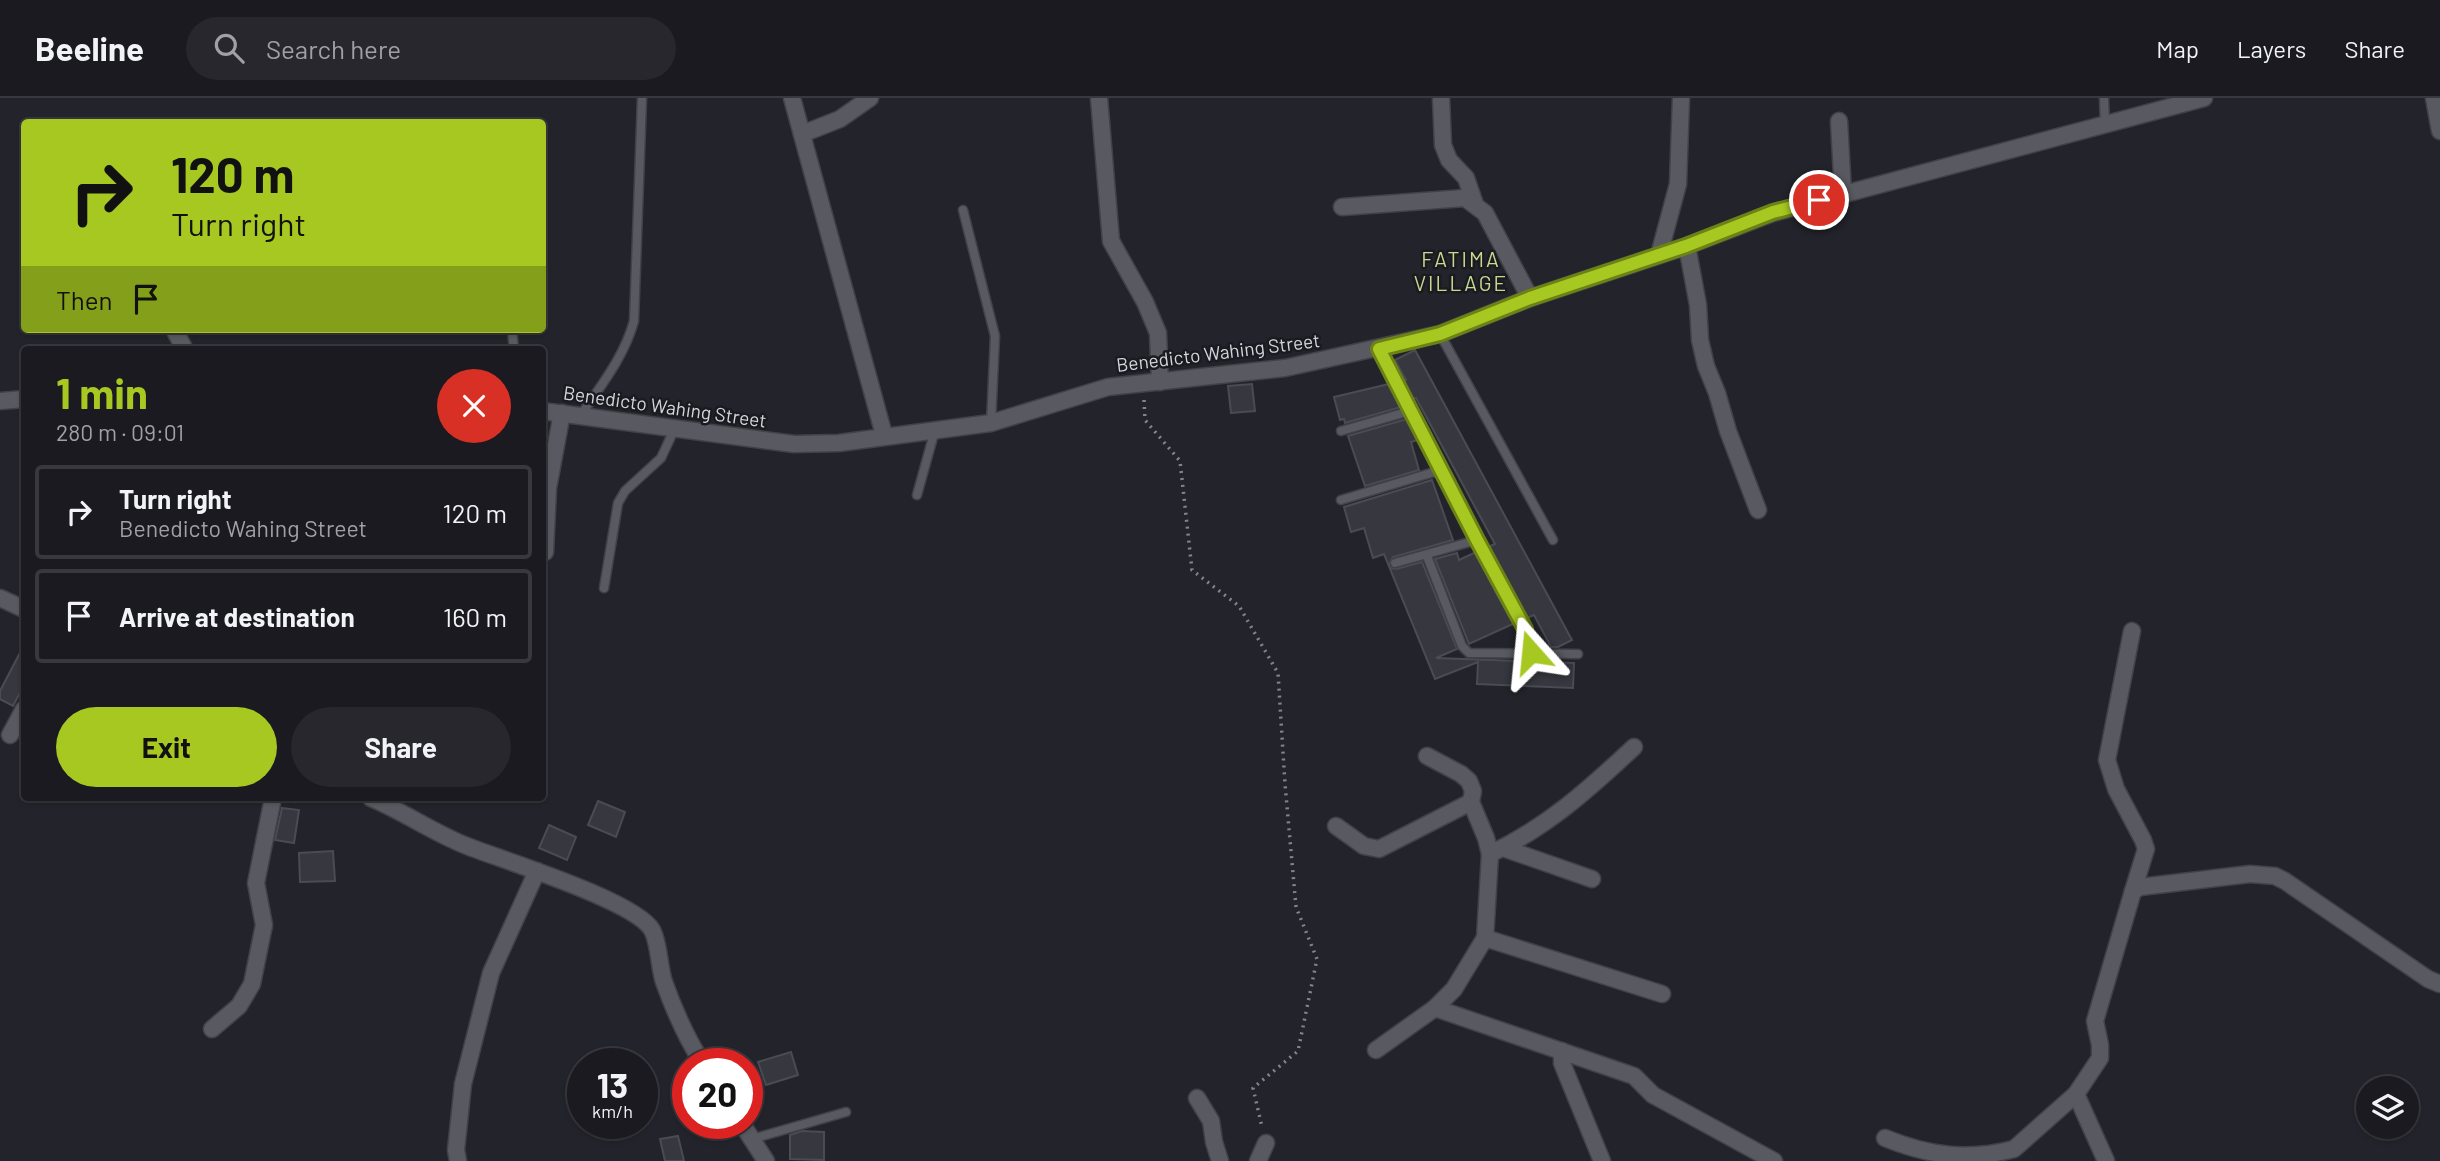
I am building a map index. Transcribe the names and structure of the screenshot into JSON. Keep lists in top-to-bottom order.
{
  "streets": {
    "street": ["Benedicto Wahing Street"]
  },
  "districts": ["FATIMA VILLAGE"],
  "page": {
    "header": "Beeline",
    "search": "Search here",
    "nav": ["Map", "Layers", "Share"],
    "turn": ["120 m", "Turn right"],
    "then": "Then",
    "heading": ["1 min", "280 m · 09:01"],
    "list": [
      {
        "name": "Turn right",
        "note": "Benedicto Wahing Street",
        "value": "120 m"
      },
      {
        "name": "Arrive at destination",
        "value": "160 m"
      }
    ],
    "buttons": ["Exit", "Share"],
    "speed": "13 km/h",
    "limit": "20"
  }
}
